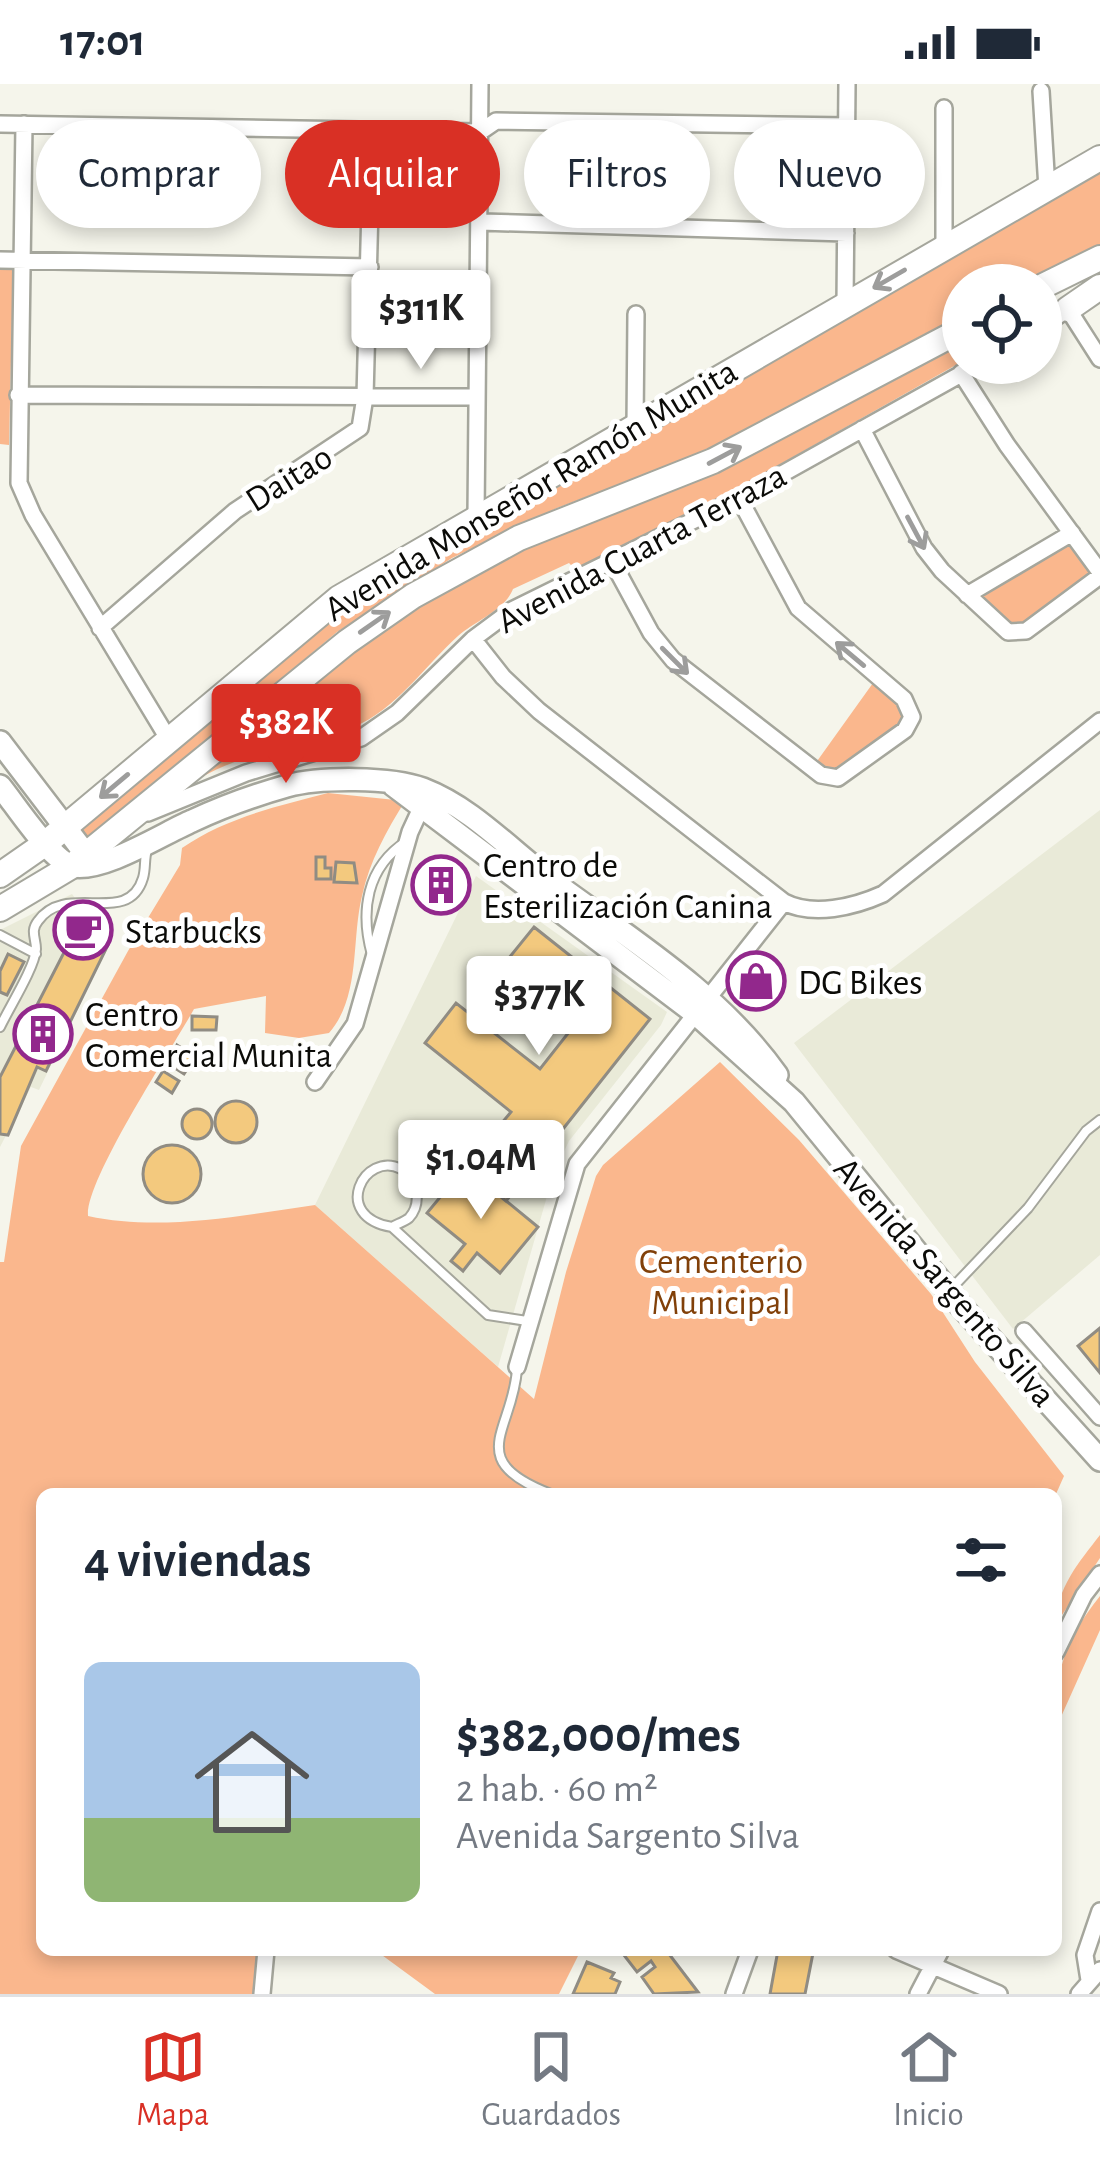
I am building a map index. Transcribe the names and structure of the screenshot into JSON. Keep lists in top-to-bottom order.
{
  "streets": {
    "main road": ["Avenida Monseñor Ramón Munita", "Avenida Sargento Silva"],
    "street": ["Daitao", "Avenida Cuarta Terraza"]
  },
  "crossings": [
    ["Avenida Monseñor Ramón Munita", "Avenida Cuarta Terraza"],
    ["Avenida Monseñor Ramón Munita", "Avenida Sargento Silva"],
    ["Avenida Cuarta Terraza", "Avenida Sargento Silva"]
  ],
  "parks": ["Cementerio Municipal"],
  "places": {
    "building": ["Centro de Esterilización Canina", "Centro Comercial Munita"],
    "cafe": ["Starbucks"],
    "shop": ["DG Bikes"]
  },
  "page": {
    "status": "17:01",
    "chip": [
      "Comprar",
      "Alquilar",
      "Filtros",
      "Nuevo"
    ],
    "price": [
      "$311K",
      "$382K",
      "$377K",
      "$1.04M"
    ],
    "heading": "4 viviendas",
    "list": [
      {
        "name": "$382,000/mes",
        "note": "2 hab. · 60 m² · Avenida Sargento Silva"
      }
    ],
    "tabs": ["Mapa", "Guardados", "Inicio"]
  }
}
